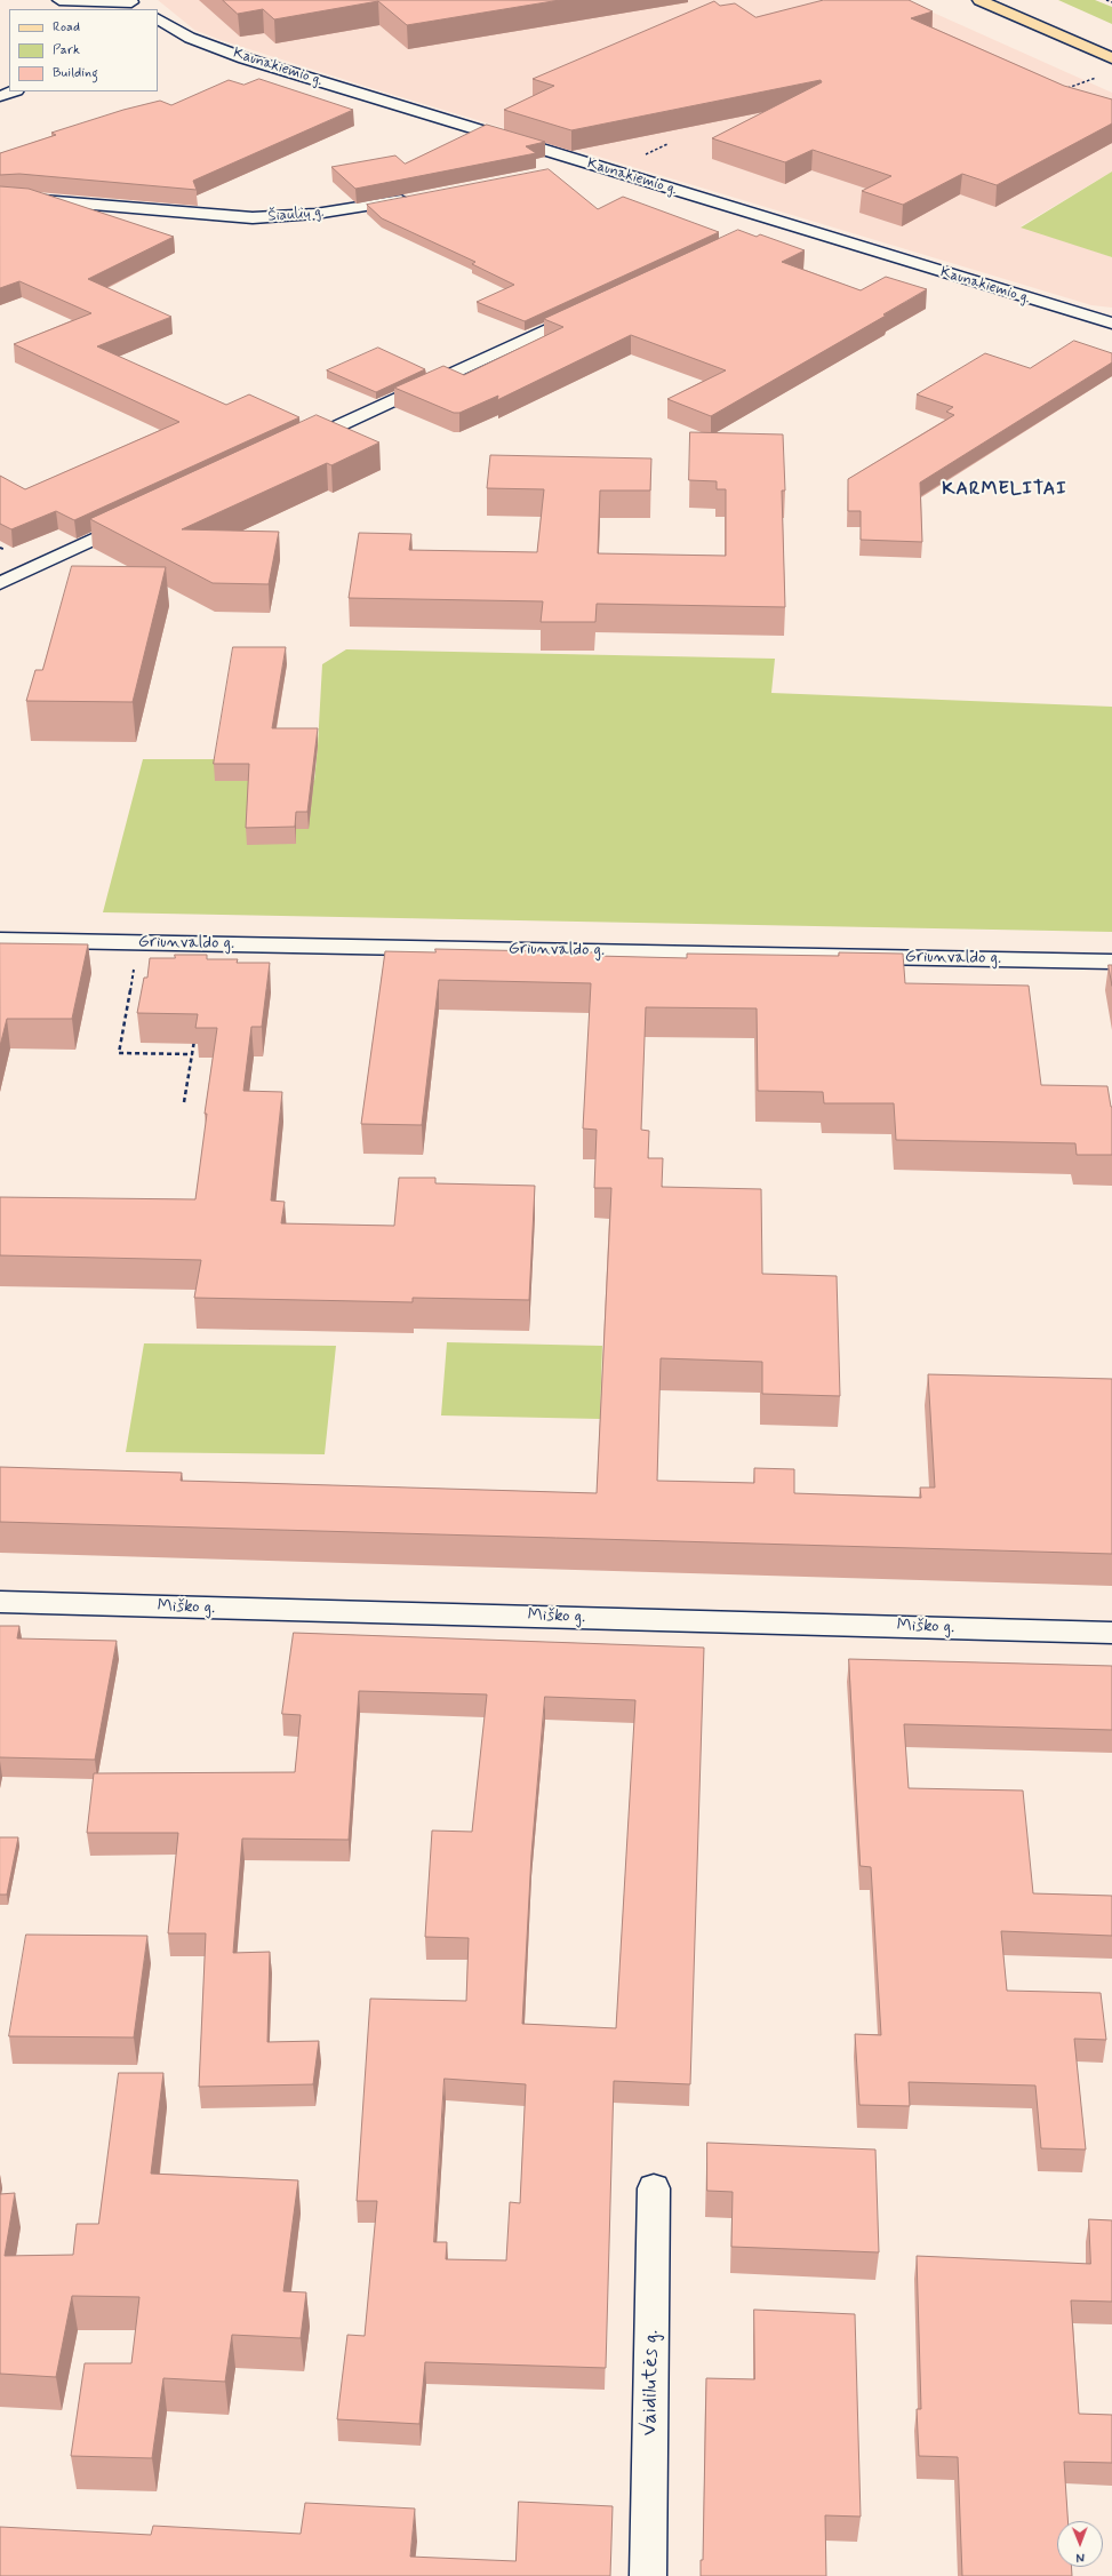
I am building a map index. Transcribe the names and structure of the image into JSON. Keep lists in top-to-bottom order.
{
  "streets": {
    "street": [
      "Kaunakiemio g.",
      "Šiaulių g.",
      "Griunvaldo g.",
      "Miško g.",
      "Vaidilutės g."
    ]
  },
  "districts": ["KARMELITAI"],
  "legend": ["Road", "Park", "Building"],
  "north": "bottom"
}
